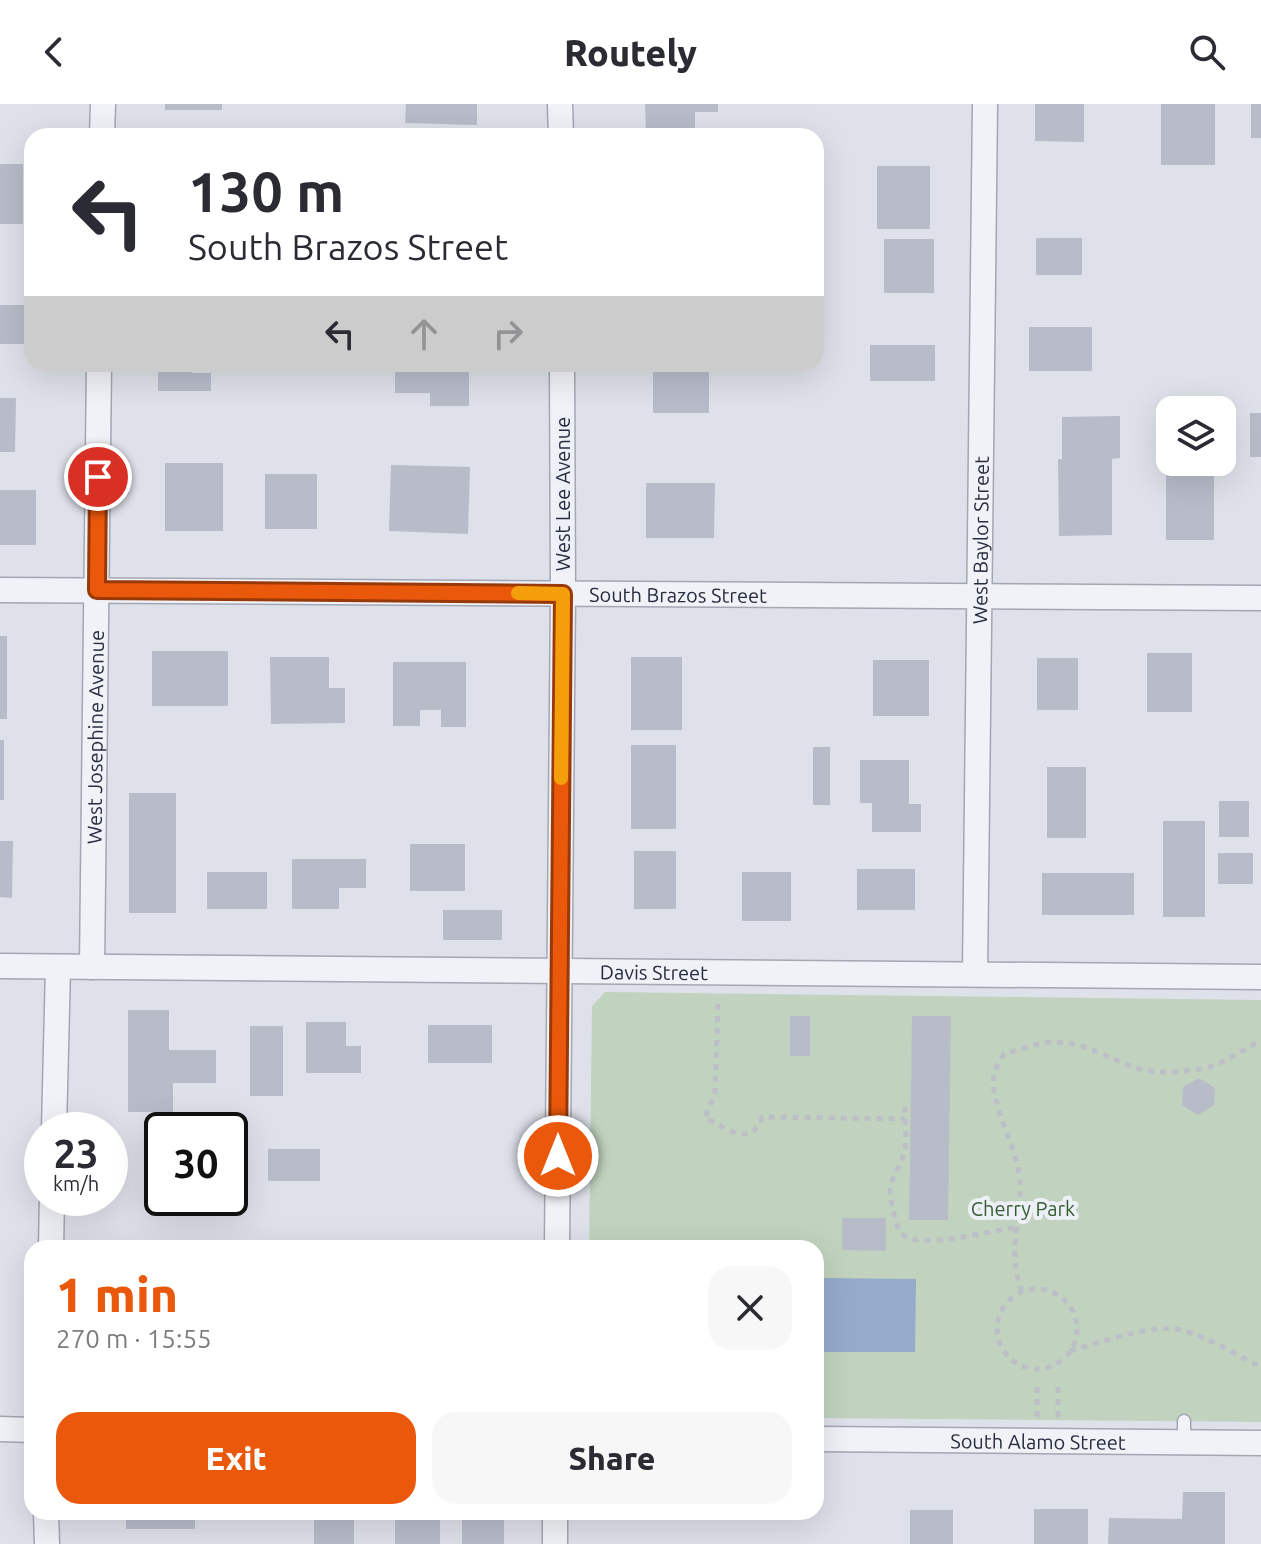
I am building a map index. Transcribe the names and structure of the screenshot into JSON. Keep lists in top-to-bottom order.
{
  "streets": {
    "street": [
      "West Lee Avenue",
      "West Baylor Street",
      "South Brazos Street",
      "West Josephine Avenue",
      "Davis Street",
      "South Alamo Street"
    ]
  },
  "crossings": [
    ["West Lee Avenue", "South Brazos Street"],
    ["West Lee Avenue", "Davis Street"],
    ["West Baylor Street", "South Brazos Street"],
    ["West Baylor Street", "Davis Street"],
    ["South Brazos Street", "West Josephine Avenue"],
    ["West Josephine Avenue", "Davis Street"]
  ],
  "parks": ["Cherry Park"],
  "page": {
    "header": "Routely",
    "turn": ["130 m", "South Brazos Street"],
    "speed": "23 km/h",
    "limit": "30",
    "heading": ["1 min", "270 m · 15:55"],
    "buttons": ["Exit", "Share"]
  }
}
